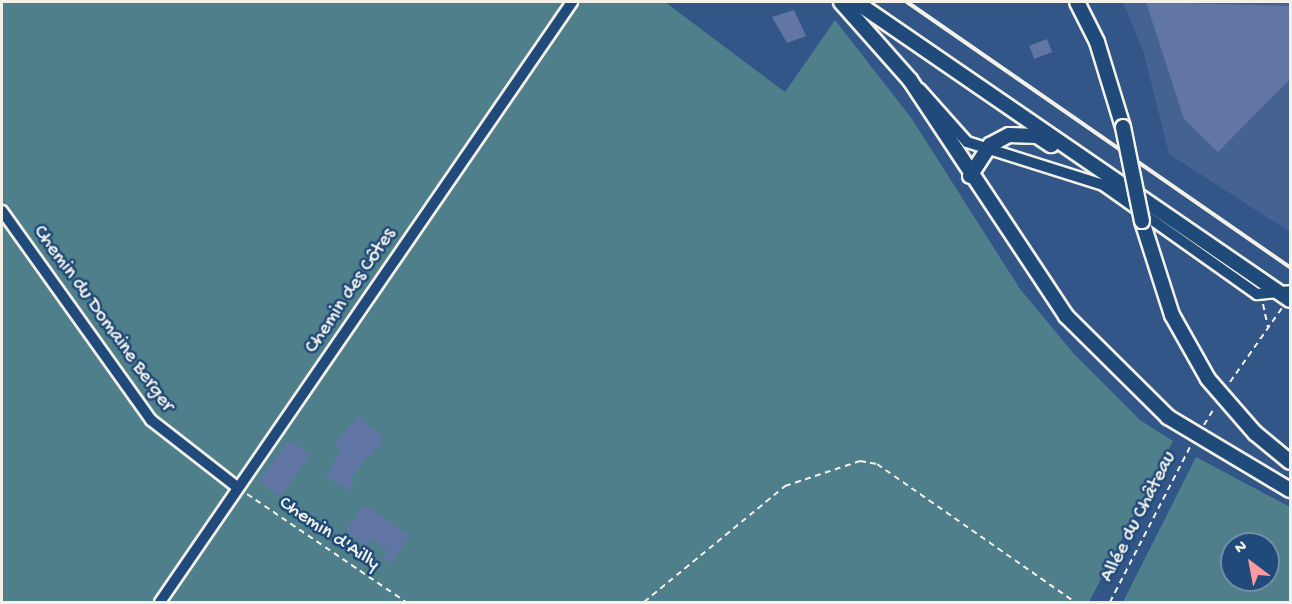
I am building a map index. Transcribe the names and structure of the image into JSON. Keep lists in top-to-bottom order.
{
  "streets": {
    "street": ["Chemin des Côtes", "Chemin du Domaine Berger"],
    "path": ["Allée du Château", "Chemin d'Ailly"]
  },
  "crossings": [
    ["Chemin des Côtes", "Chemin du Domaine Berger"],
    ["Chemin des Côtes", "Chemin d'Ailly"],
    ["Chemin du Domaine Berger", "Chemin d'Ailly"]
  ],
  "north": "top left"
}
